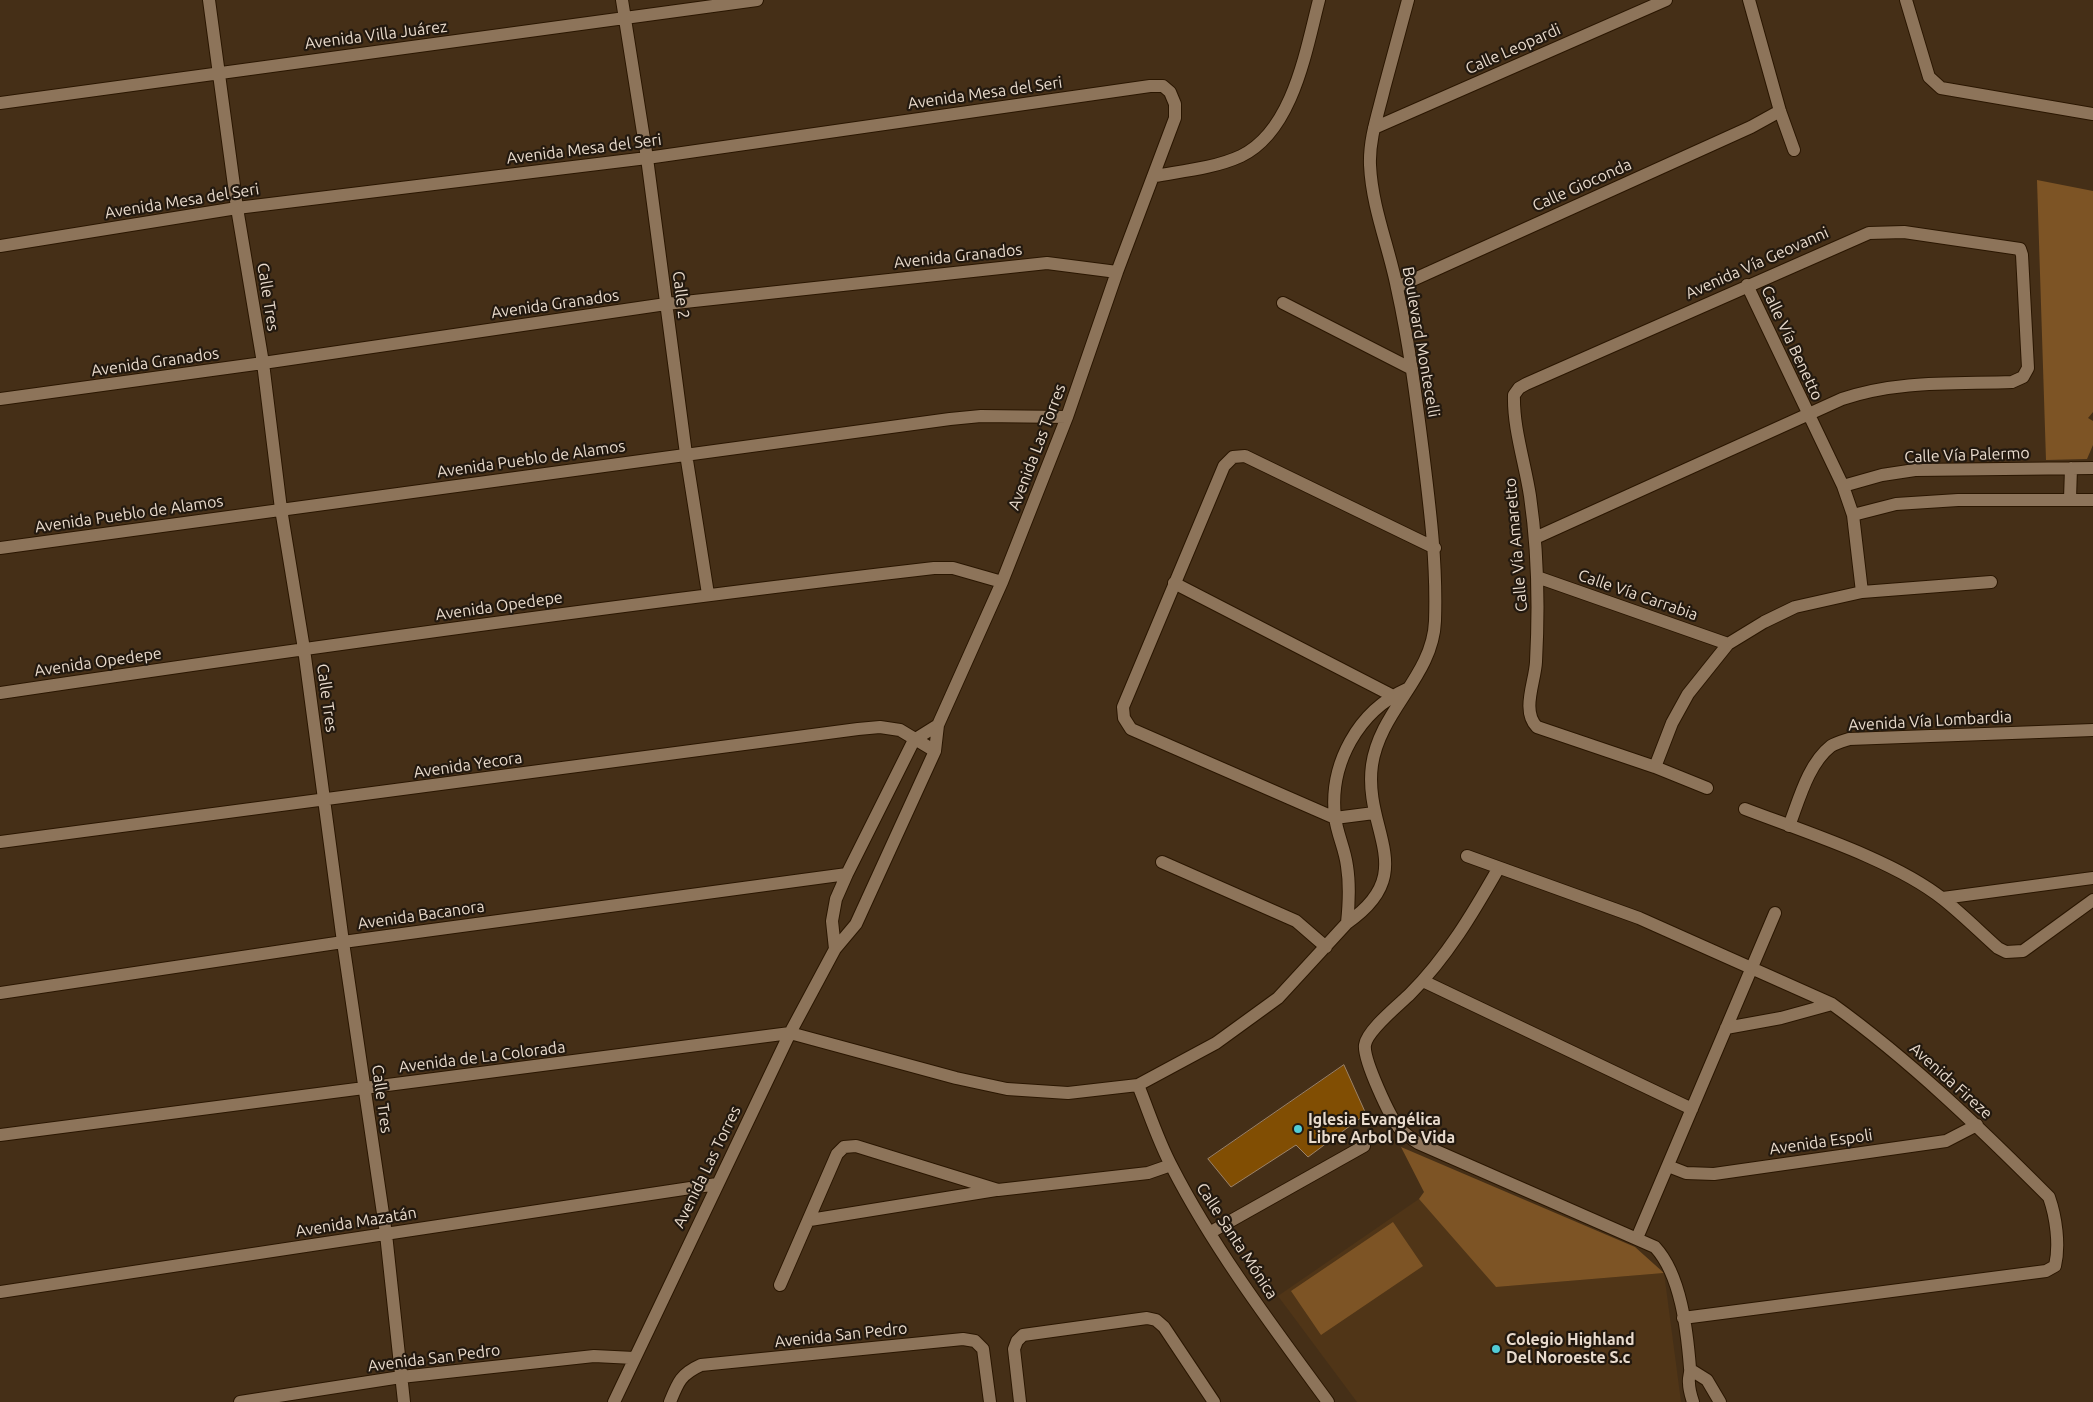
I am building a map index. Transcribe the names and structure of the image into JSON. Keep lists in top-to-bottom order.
{
  "streets": {
    "street": [
      "Avenida Villa Juárez",
      "Calle Leopardi",
      "Avenida Mesa del Seri",
      "Calle Gioconda",
      "Avenida Granados",
      "Avenida Vía Geovanni",
      "Calle 2",
      "Calle Tres",
      "Boulevard Montecelli",
      "Calle Vía Benetto",
      "Avenida Las Torres",
      "Calle Vía Palermo",
      "Avenida Pueblo de Alamos",
      "Calle Vía Amaretto",
      "Calle Vía Carrabia",
      "Avenida Opedepe",
      "Avenida Vía Lombardia",
      "Avenida Yecora",
      "Avenida Bacanora",
      "Avenida de La Colorada",
      "Avenida Fireze",
      "Avenida Espoli",
      "Avenida Mazatán",
      "Calle Santa Mónica",
      "Avenida San Pedro"
    ]
  },
  "crossings": [
    ["Avenida Villa Juárez", "Calle 2"],
    ["Avenida Villa Juárez", "Calle Tres"],
    ["Calle Leopardi", "Boulevard Montecelli"],
    ["Avenida Mesa del Seri", "Calle 2"],
    ["Avenida Mesa del Seri", "Calle Tres"],
    ["Avenida Mesa del Seri", "Avenida Las Torres"],
    ["Calle Gioconda", "Boulevard Montecelli"],
    ["Avenida Granados", "Calle 2"],
    ["Avenida Granados", "Calle Tres"],
    ["Avenida Granados", "Avenida Las Torres"],
    ["Avenida Vía Geovanni", "Calle Vía Benetto"],
    ["Avenida Vía Geovanni", "Calle Vía Amaretto"],
    ["Calle 2", "Avenida Pueblo de Alamos"],
    ["Calle 2", "Avenida Opedepe"],
    ["Calle Tres", "Avenida Pueblo de Alamos"],
    ["Calle Tres", "Avenida Opedepe"],
    ["Calle Tres", "Avenida Yecora"],
    ["Calle Tres", "Avenida Bacanora"],
    ["Calle Tres", "Avenida de La Colorada"],
    ["Calle Tres", "Avenida Mazatán"],
    ["Calle Tres", "Avenida San Pedro"],
    ["Boulevard Montecelli", "Calle Santa Mónica"],
    ["Calle Vía Benetto", "Calle Vía Palermo"],
    ["Avenida Las Torres", "Avenida Pueblo de Alamos"],
    ["Avenida Las Torres", "Avenida Opedepe"],
    ["Avenida Las Torres", "Avenida Yecora"],
    ["Avenida Las Torres", "Avenida de La Colorada"],
    ["Avenida Las Torres", "Avenida Mazatán"],
    ["Avenida Las Torres", "Avenida San Pedro"],
    ["Calle Vía Amaretto", "Calle Vía Carrabia"],
    ["Avenida Fireze", "Avenida Espoli"]
  ],
  "places": ["Iglesia Evangélica Libre Arbol De Vida", "Colegio Highland Del Noroeste S.c"]
}
